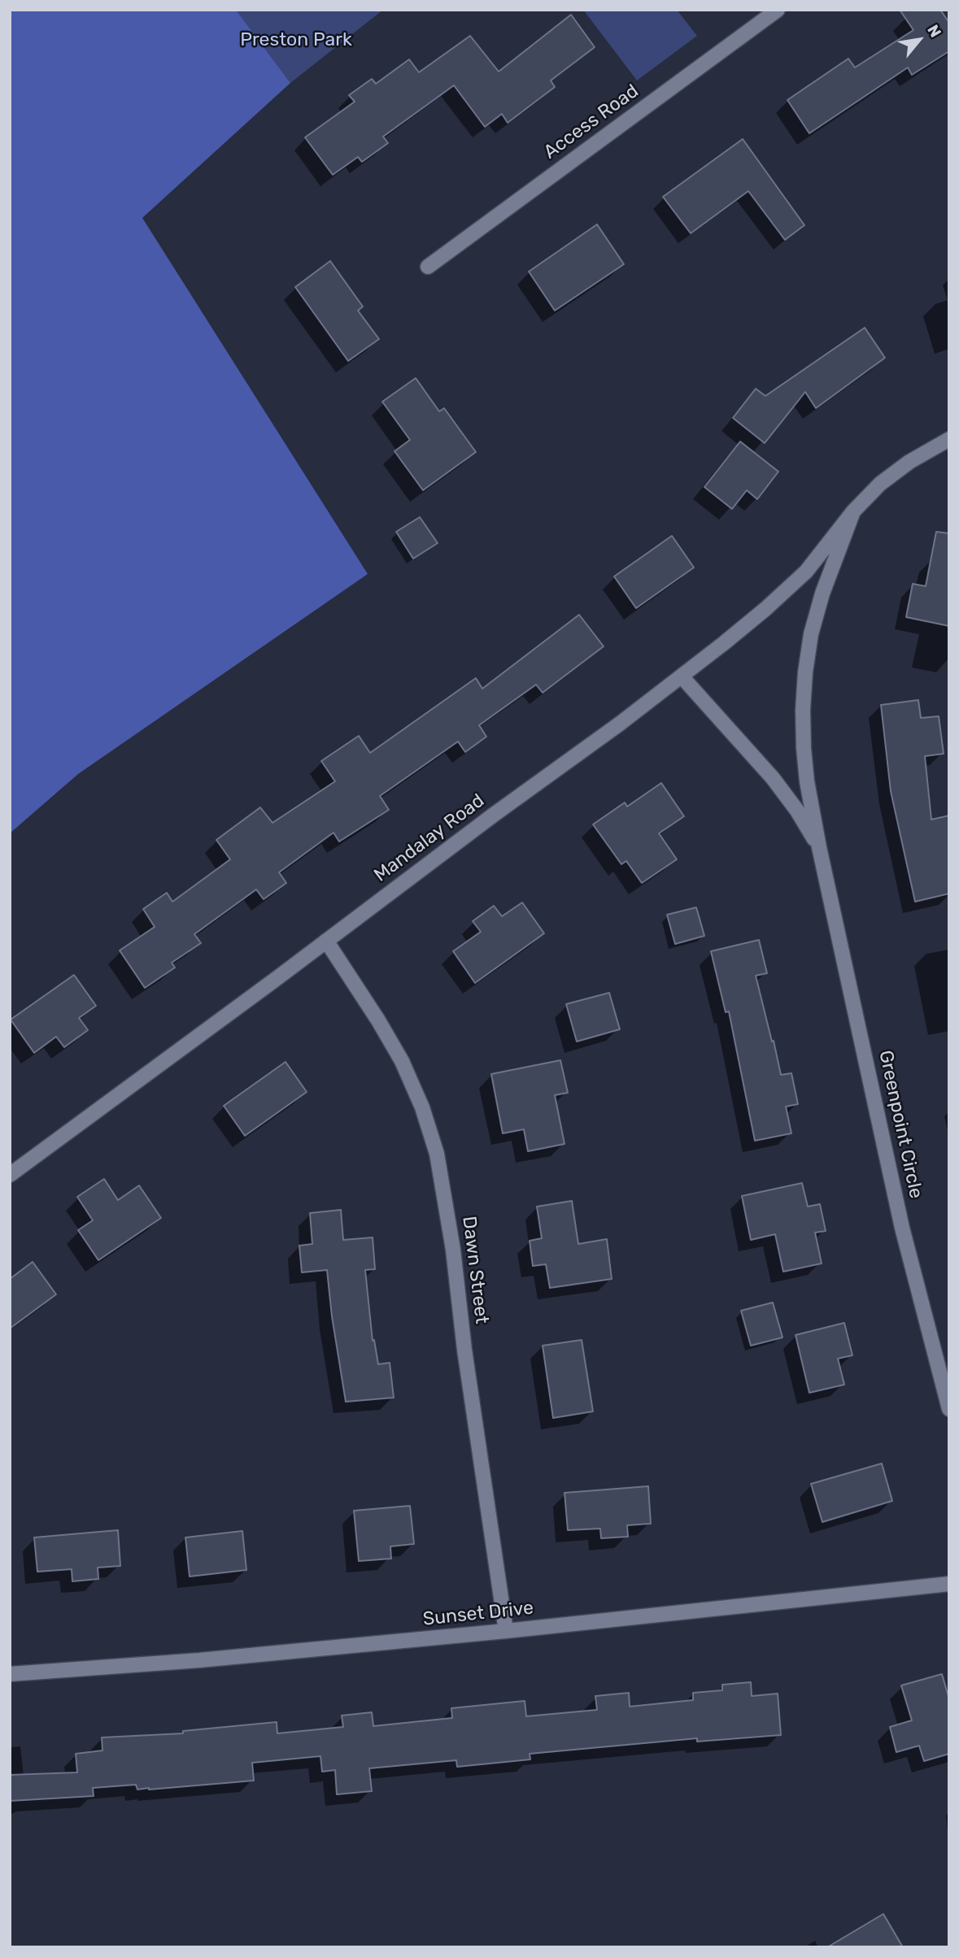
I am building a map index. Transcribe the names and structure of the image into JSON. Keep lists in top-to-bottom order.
{
  "streets": {
    "street": [
      "Access Road",
      "Mandalay Road",
      "Greenpoint Circle",
      "Dawn Street",
      "Sunset Drive"
    ]
  },
  "crossings": [
    ["Mandalay Road", "Greenpoint Circle"],
    ["Mandalay Road", "Dawn Street"],
    ["Dawn Street", "Sunset Drive"]
  ],
  "parks": ["Preston Park"],
  "north": "top right"
}
